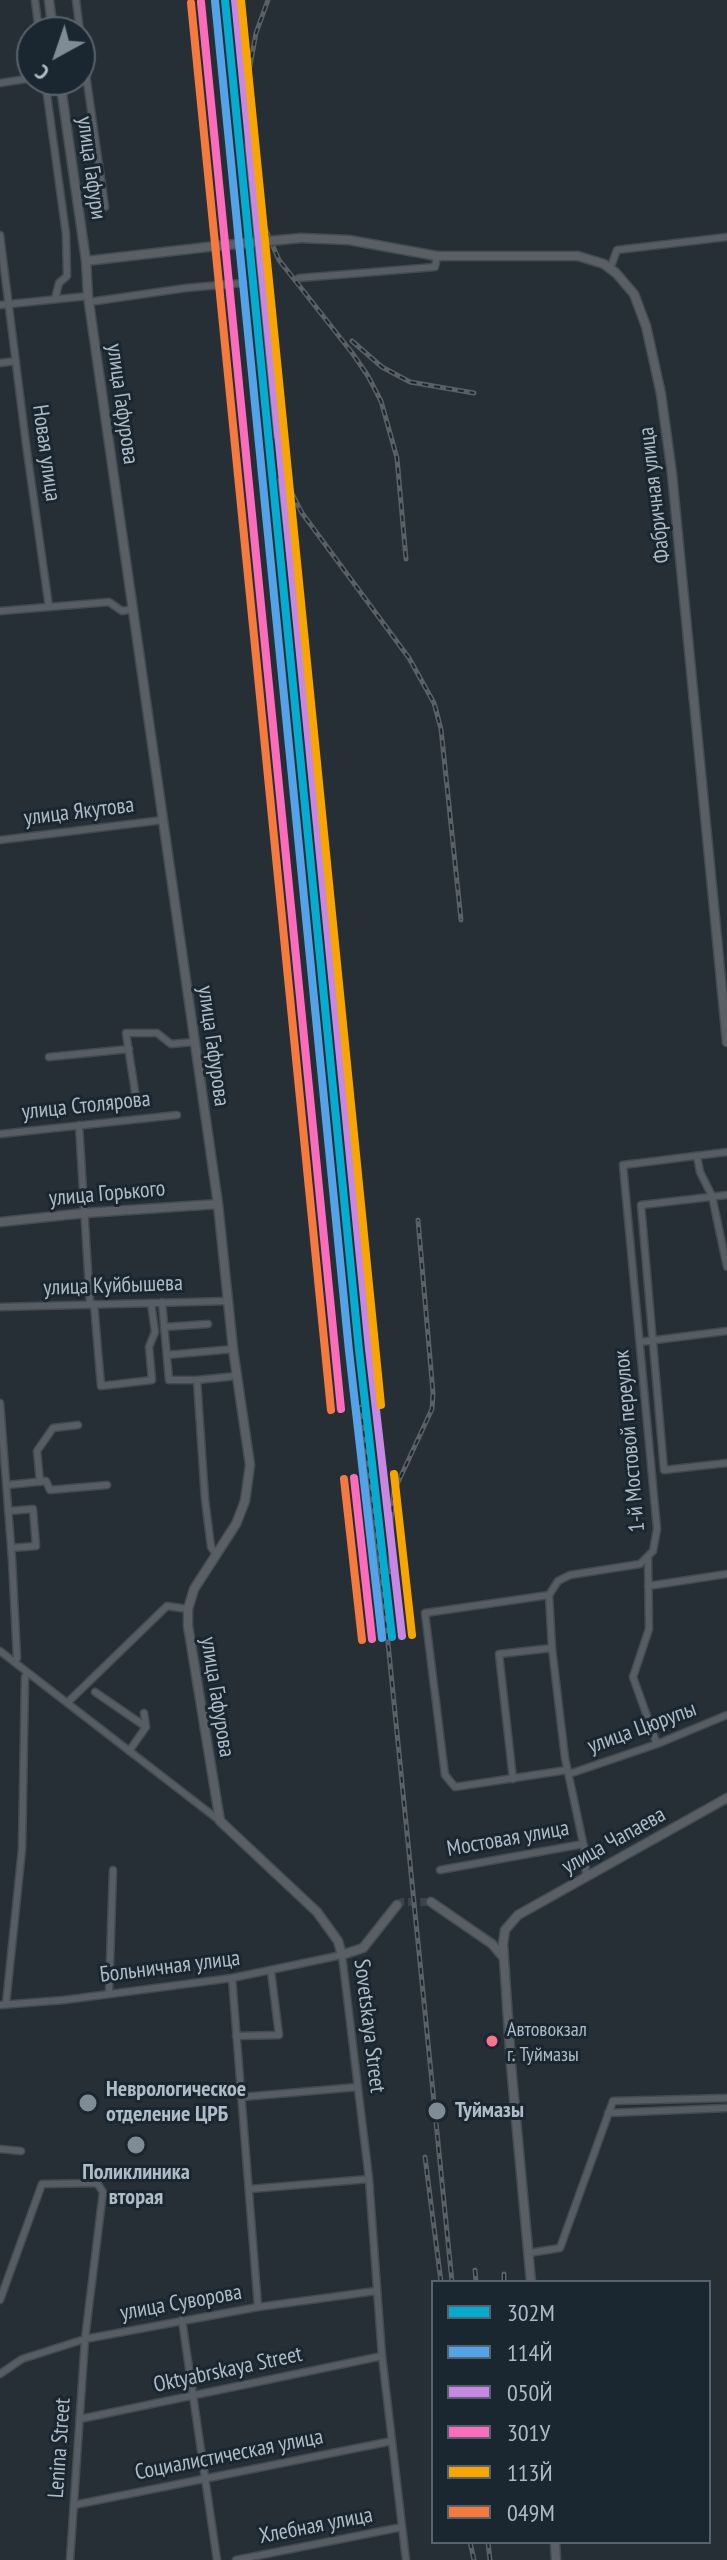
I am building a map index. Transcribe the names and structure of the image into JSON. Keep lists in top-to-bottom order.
{
  "streets": {
    "main road": [
      "улица Гафури",
      "улица Гафурова",
      "Фабричная улица",
      "улица Горького",
      "улица Чапаева",
      "Sovetskaya Street"
    ],
    "street": [
      "Новая улица",
      "улица Якутова",
      "улица Столярова",
      "улица Куйбышева",
      "1-й Мостовой переулок",
      "улица Цюрупы",
      "Мостовая улица",
      "Больничная улица",
      "улица Суворова",
      "Oktyabrskaya Street",
      "Lenina Street",
      "Социалистическая улица",
      "Хлебная улица"
    ]
  },
  "crossings": [
    ["улица Гафури", "улица Гафурова"],
    ["улица Гафурова", "улица Якутова"],
    ["улица Гафурова", "улица Горького"],
    ["улица Гафурова", "улица Куйбышева"],
    ["улица Гафурова", "Sovetskaya Street"],
    ["1-й Мостовой переулок", "улица Цюрупы"],
    ["Больничная улица", "Sovetskaya Street"],
    ["Sovetskaya Street", "улица Суворова"],
    ["Sovetskaya Street", "Oktyabrskaya Street"],
    ["Sovetskaya Street", "Социалистическая улица"],
    ["Sovetskaya Street", "Хлебная улица"],
    ["улица Суворова", "Lenina Street"],
    ["Oktyabrskaya Street", "Lenina Street"],
    ["Lenina Street", "Социалистическая улица"]
  ],
  "places": [
    "Автовокзал г. Туймазы",
    "Неврологическое отделение ЦРБ",
    "Туймазы",
    "Поликлиника вторая"
  ],
  "lines": [
    "transit line 302М",
    "transit line 050Й",
    "transit line 113Й",
    "transit line 114Й",
    "transit line 301У",
    "transit line 049М"
  ],
  "legend": [
    "302М",
    "114Й",
    "050Й",
    "301У",
    "113Й",
    "049М"
  ],
  "north": "bottom left"
}
